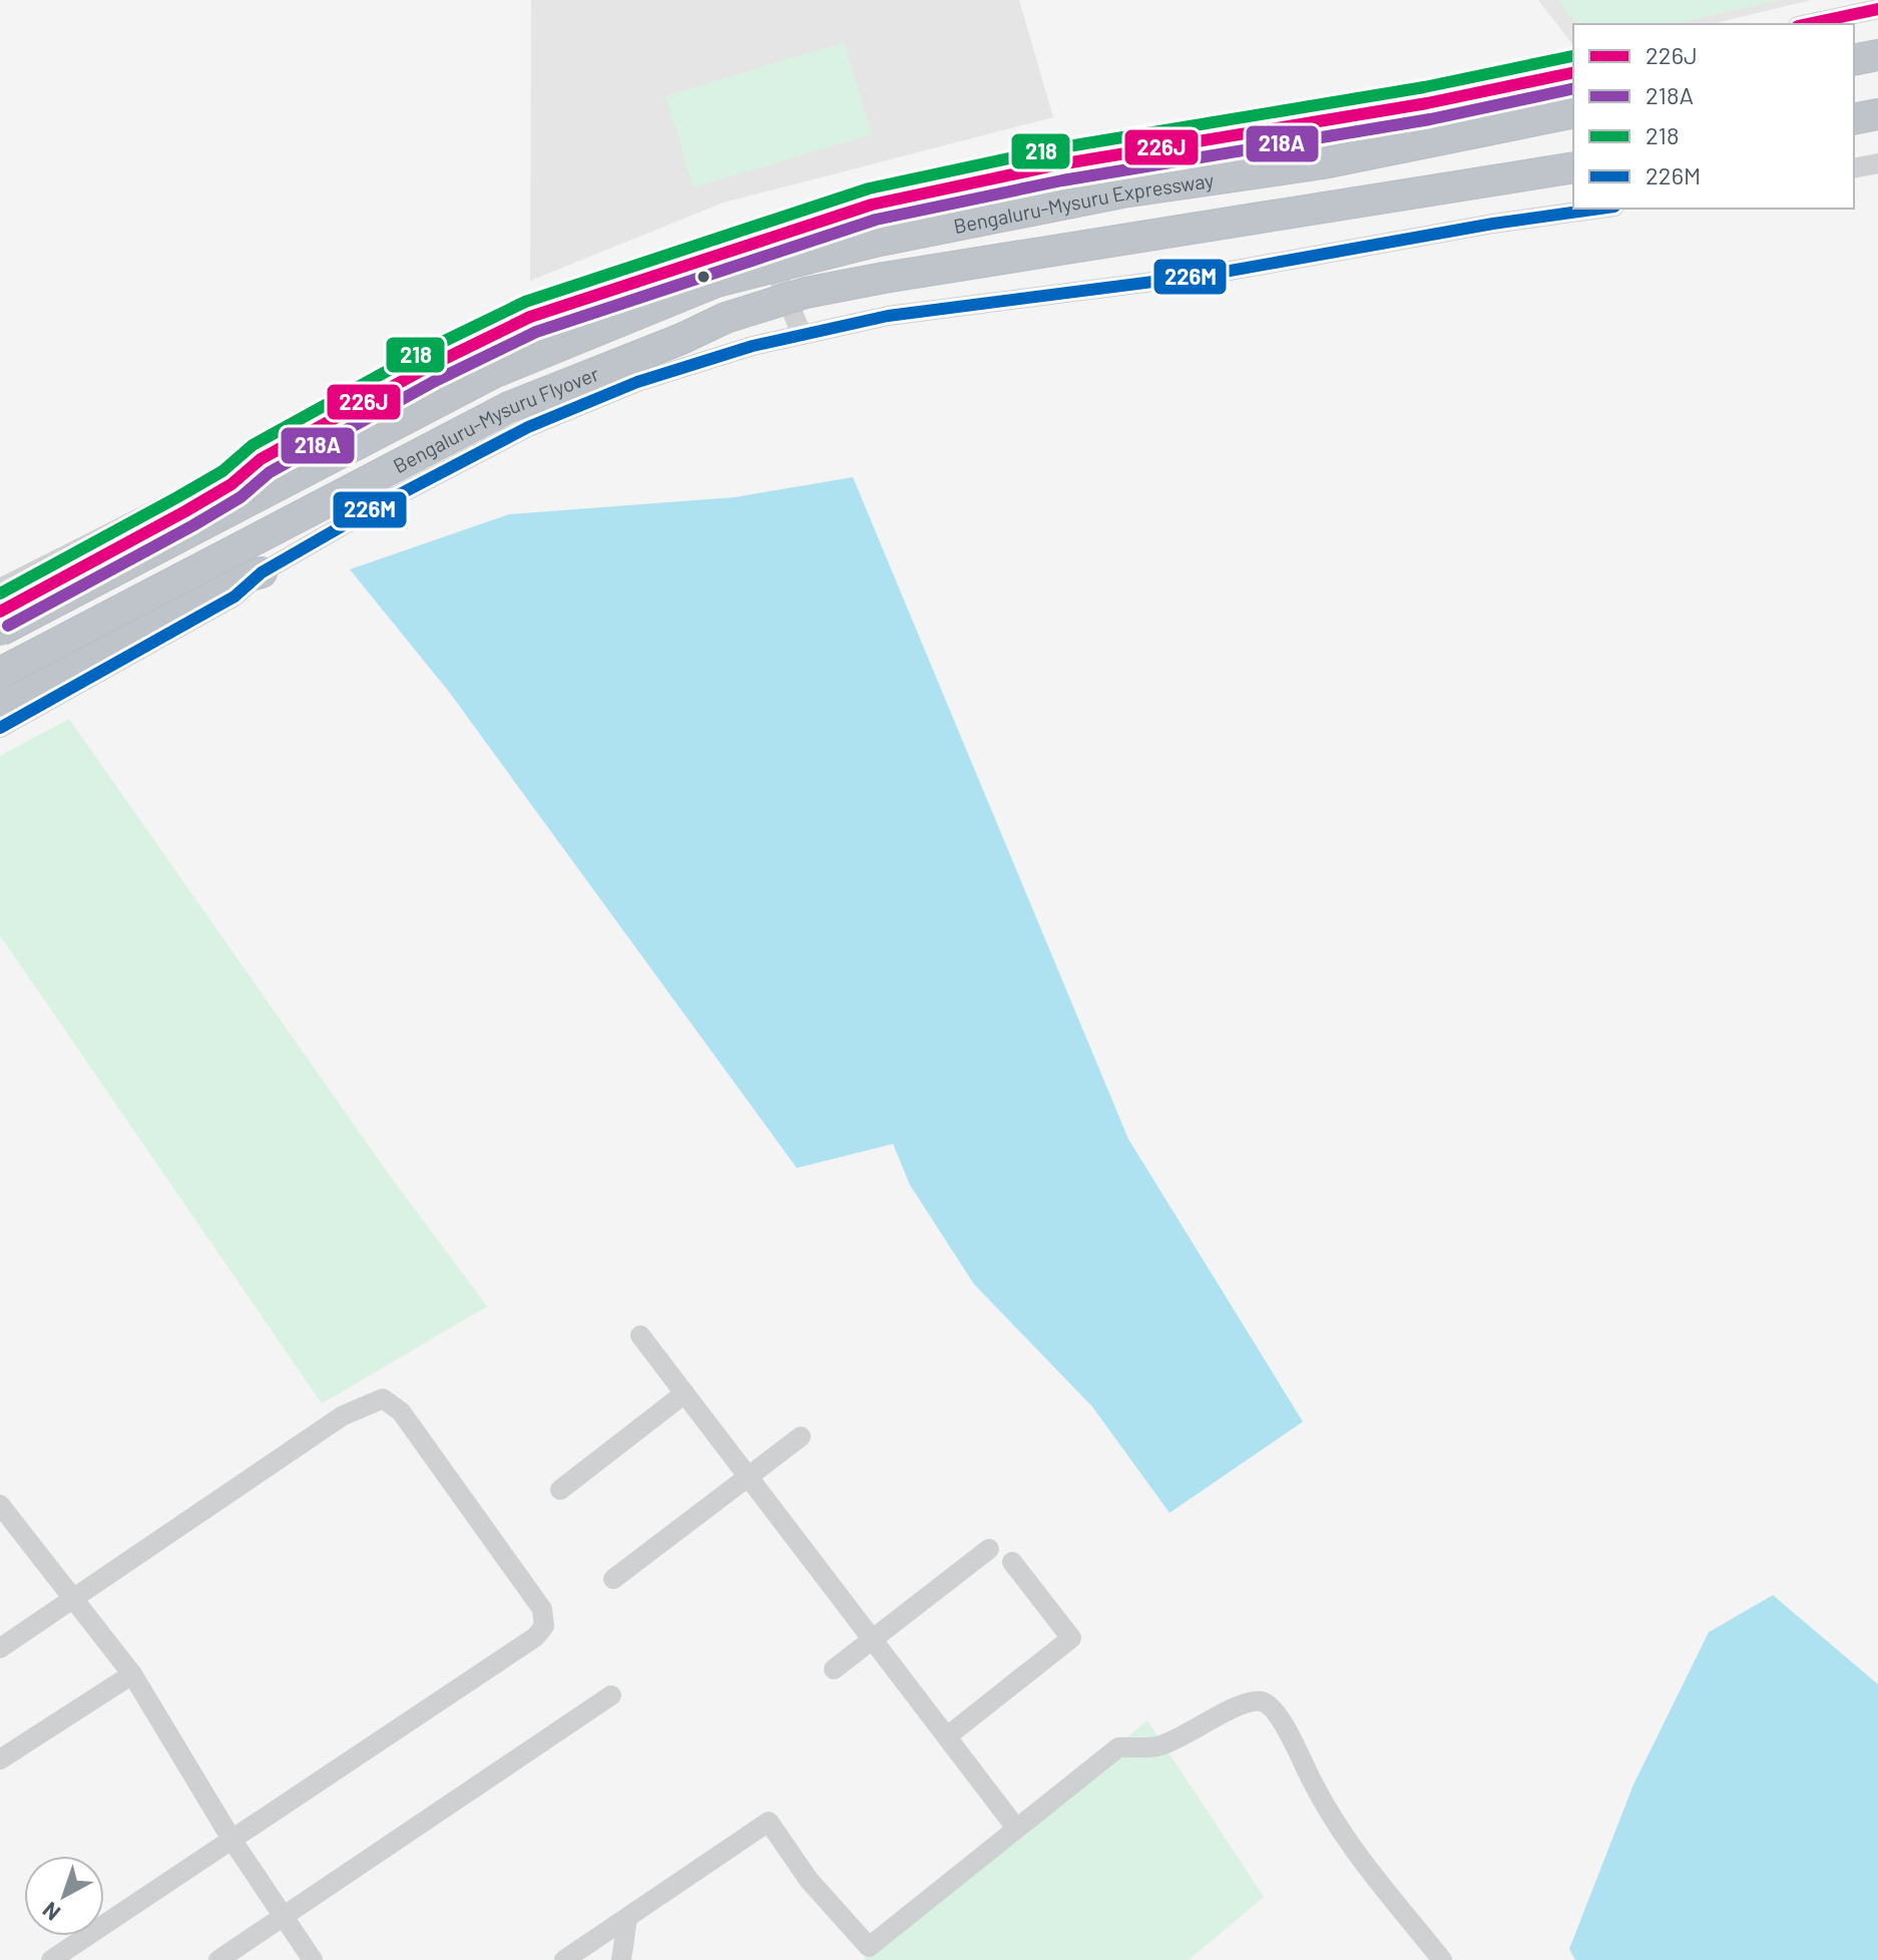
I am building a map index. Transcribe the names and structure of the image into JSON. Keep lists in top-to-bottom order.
{
  "streets": {
    "highway": ["Bengaluru-Mysuru Expressway", "Bengaluru-Mysuru Flyover"]
  },
  "crossings": [
    ["Bengaluru-Mysuru Expressway", "Bengaluru-Mysuru Flyover"]
  ],
  "lines": [
    "transit line 226J",
    "transit line 218",
    "transit line 218A",
    "transit line 226M"
  ],
  "legend": [
    "226J",
    "218A",
    "218",
    "226M"
  ],
  "north": "bottom left"
}
